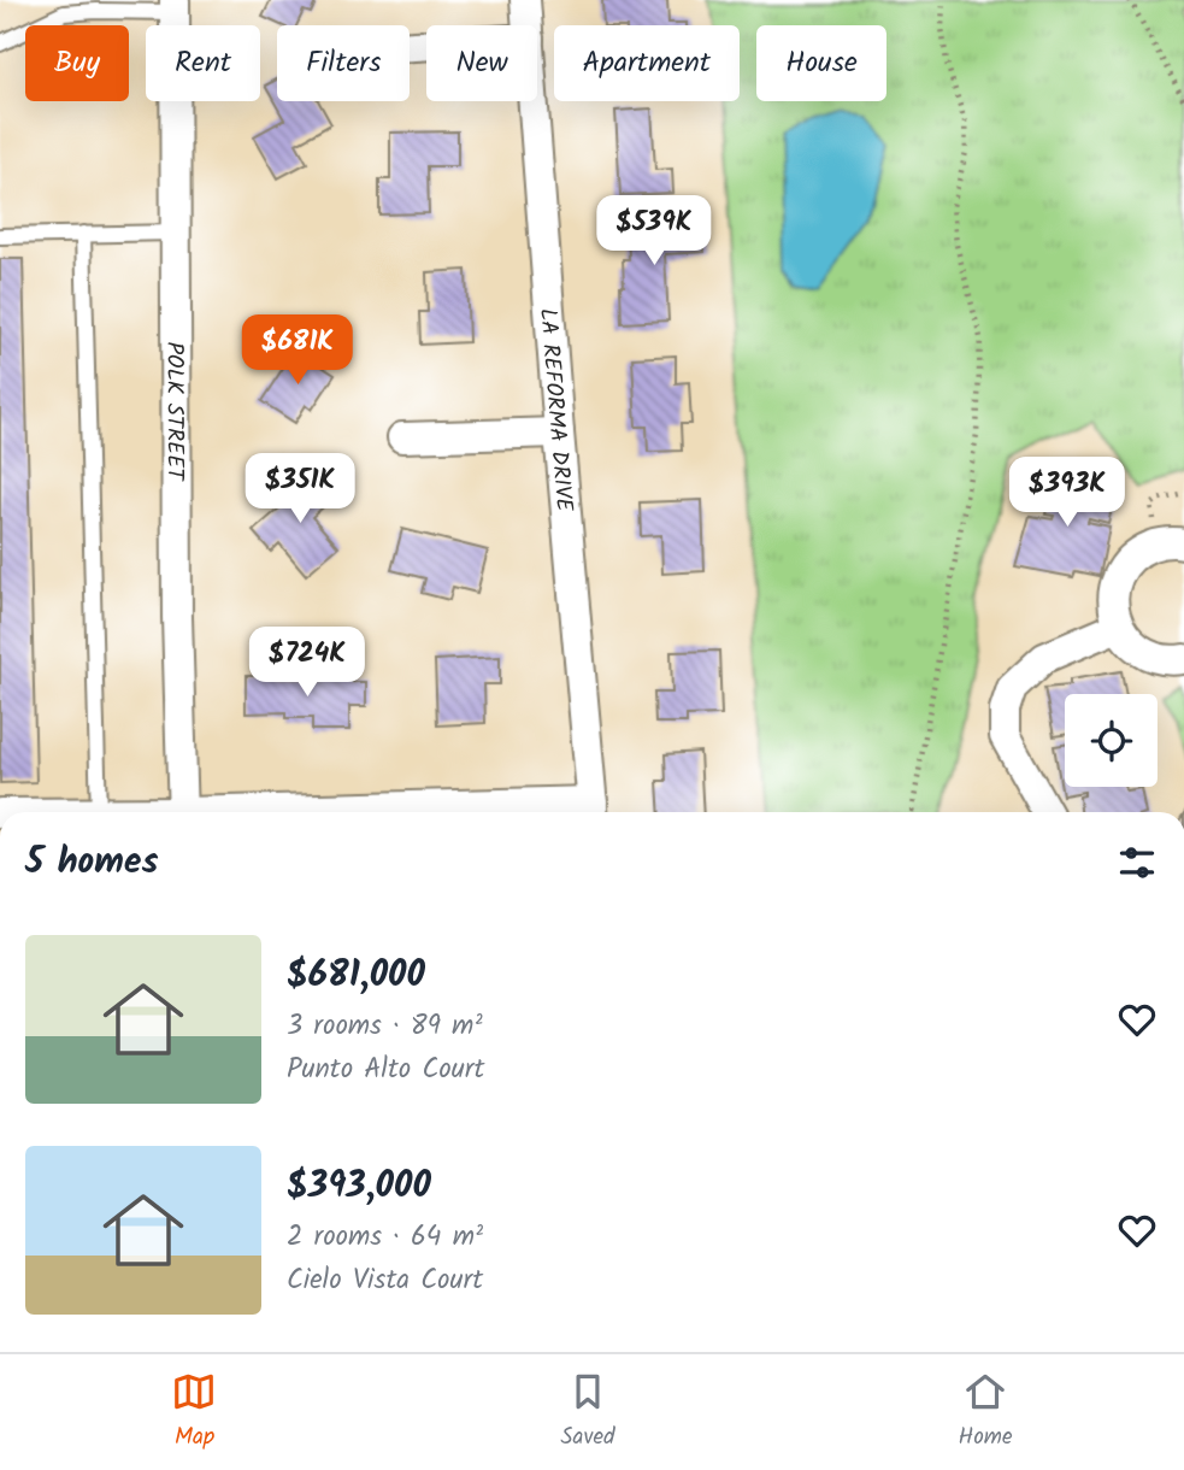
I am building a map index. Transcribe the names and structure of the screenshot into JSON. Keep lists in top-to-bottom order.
{
  "streets": {
    "street": ["POLK STREET", "LA REFORMA DRIVE"]
  },
  "page": {
    "chip": [
      "Buy",
      "Rent",
      "Filters",
      "New",
      "Apartment",
      "House"
    ],
    "price": [
      "$539K",
      "$681K",
      "$351K",
      "$393K",
      "$724K"
    ],
    "heading": "5 homes",
    "list": [
      {
        "name": "$681,000",
        "note": "3 rooms · 89 m² · Punto Alto Court"
      },
      {
        "name": "$393,000",
        "note": "2 rooms · 64 m² · Cielo Vista Court"
      }
    ],
    "tabs": ["Map", "Saved", "Home"]
  }
}
